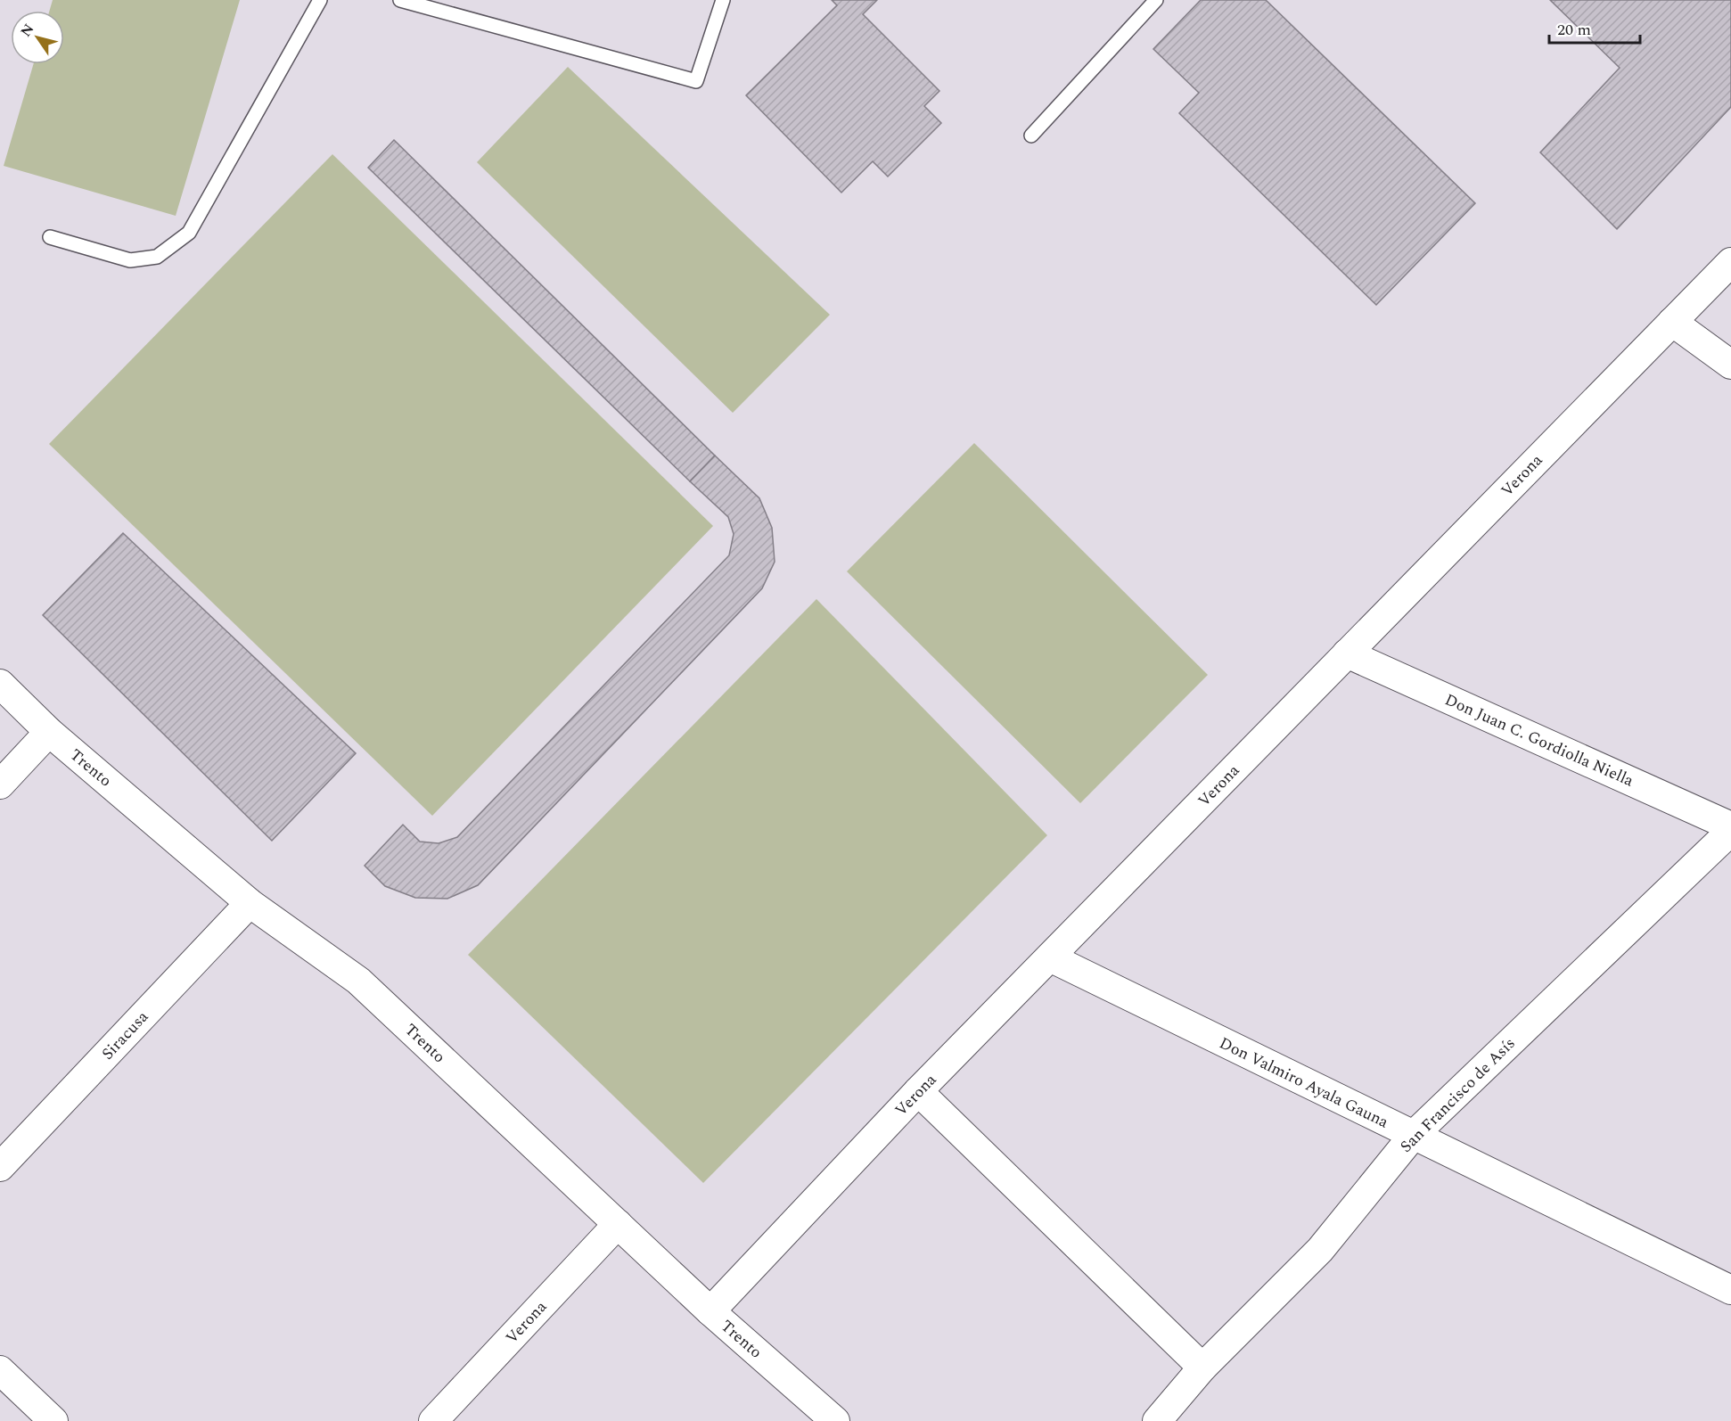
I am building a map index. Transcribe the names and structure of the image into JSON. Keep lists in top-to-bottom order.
{
  "streets": {
    "street": [
      "Verona",
      "Don Juan C. Gordiolla Niella",
      "Trento",
      "Siracusa",
      "Don Valmiro Ayala Gauna",
      "San Francisco de Asís"
    ]
  },
  "crossings": [
    ["Verona", "Don Juan C. Gordiolla Niella"],
    ["Verona", "Trento"],
    ["Verona", "Don Valmiro Ayala Gauna"],
    ["Trento", "Siracusa"],
    ["Don Valmiro Ayala Gauna", "San Francisco de Asís"]
  ],
  "scale_bar": "20 m",
  "north": "top left"
}
